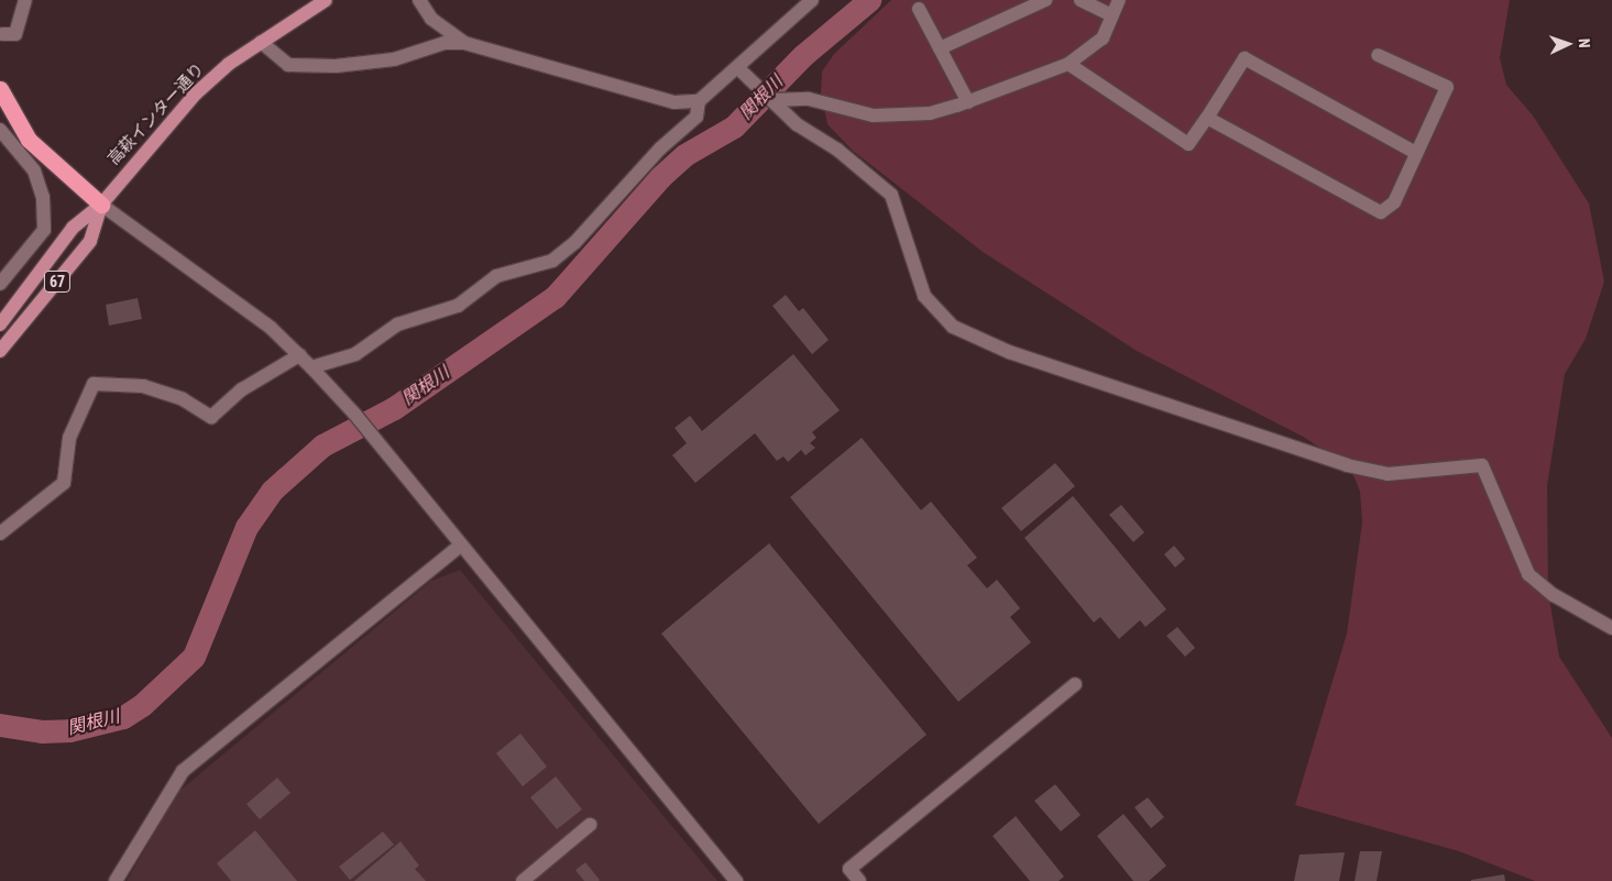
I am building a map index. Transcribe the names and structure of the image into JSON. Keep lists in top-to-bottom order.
{
  "streets": {
    "main road": ["高萩インター通り", "67"]
  },
  "water": ["関根川"],
  "north": "right"
}
